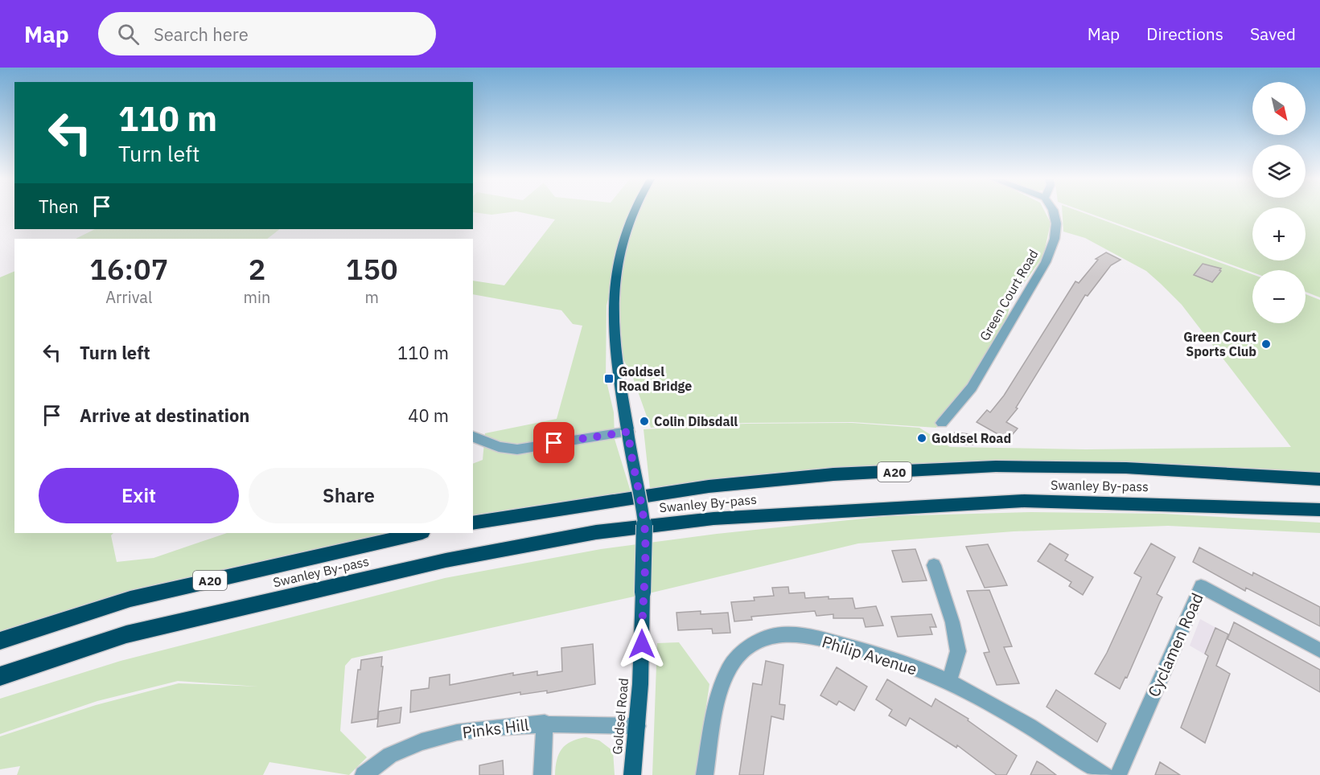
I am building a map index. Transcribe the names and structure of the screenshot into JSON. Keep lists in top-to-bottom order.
{
  "streets": {
    "highway": ["A20", "Swanley By-pass"],
    "main road": ["Goldsel Road"],
    "street": [
      "Green Court Road",
      "Cyclamen Road",
      "Philip Avenue",
      "Pinks Hill"
    ]
  },
  "crossings": [
    ["Goldsel Road", "Pinks Hill"]
  ],
  "places": {
    "other": ["Green Court Sports Club", "Colin Dibsdall", "Goldsel Road"],
    "transit": ["Goldsel Road Bridge"]
  },
  "north": "bottom right",
  "page": {
    "header": "Map",
    "search": "Search here",
    "nav": ["Map", "Directions", "Saved"],
    "map_buttons": ["+", "−"],
    "turn": ["110 m", "Turn left"],
    "then": "Then",
    "eta": [
      "16:07",
      "Arrival",
      "2",
      "min",
      "150",
      "m"
    ],
    "list": [
      {
        "name": "Turn left",
        "value": "110 m"
      },
      {
        "name": "Arrive at destination",
        "value": "40 m"
      }
    ],
    "buttons": ["Exit", "Share"]
  }
}
